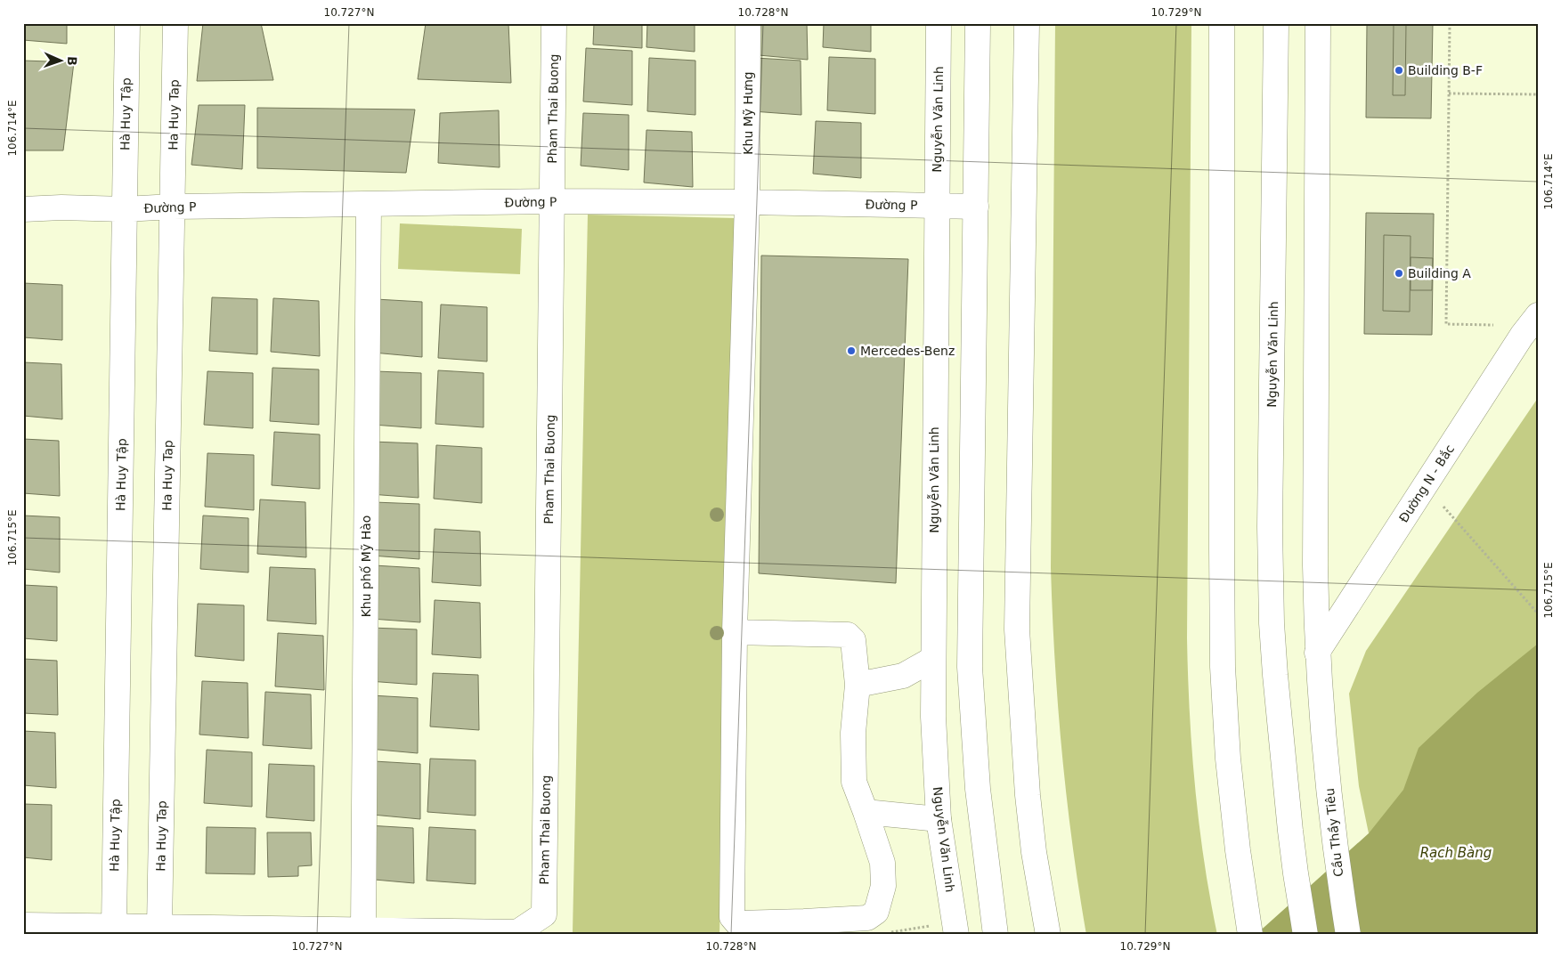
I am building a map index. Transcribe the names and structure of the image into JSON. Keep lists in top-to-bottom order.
{
  "streets": {
    "main road": [
      "Pham Thai Buong",
      "Khu Mỹ Hưng",
      "Hà Huy Tập",
      "Ha Huy Tap",
      "Nguyễn Văn Linh",
      "Đường P",
      "Đường N - Bắc",
      "Khu phố Mỹ Hào",
      "Cầu Thầy Tiêu"
    ]
  },
  "crossings": [
    ["Pham Thai Buong", "Đường P"],
    ["Pham Thai Buong", "Khu phố Mỹ Hào"],
    ["Khu Mỹ Hưng", "Đường P"],
    ["Hà Huy Tập", "Đường P"],
    ["Ha Huy Tap", "Đường P"],
    ["Nguyễn Văn Linh", "Đường P"],
    ["Đường P", "Khu phố Mỹ Hào"],
    ["Đường N - Bắc", "Cầu Thầy Tiêu"]
  ],
  "water": ["Rạch Bàng"],
  "places": ["Building B-F", "Building A", "Mercedes-Benz"],
  "north": "right",
  "coordinates": [
    "10.727°N",
    "10.728°N",
    "10.729°N",
    "106.714°E",
    "106.715°E"
  ]
}
